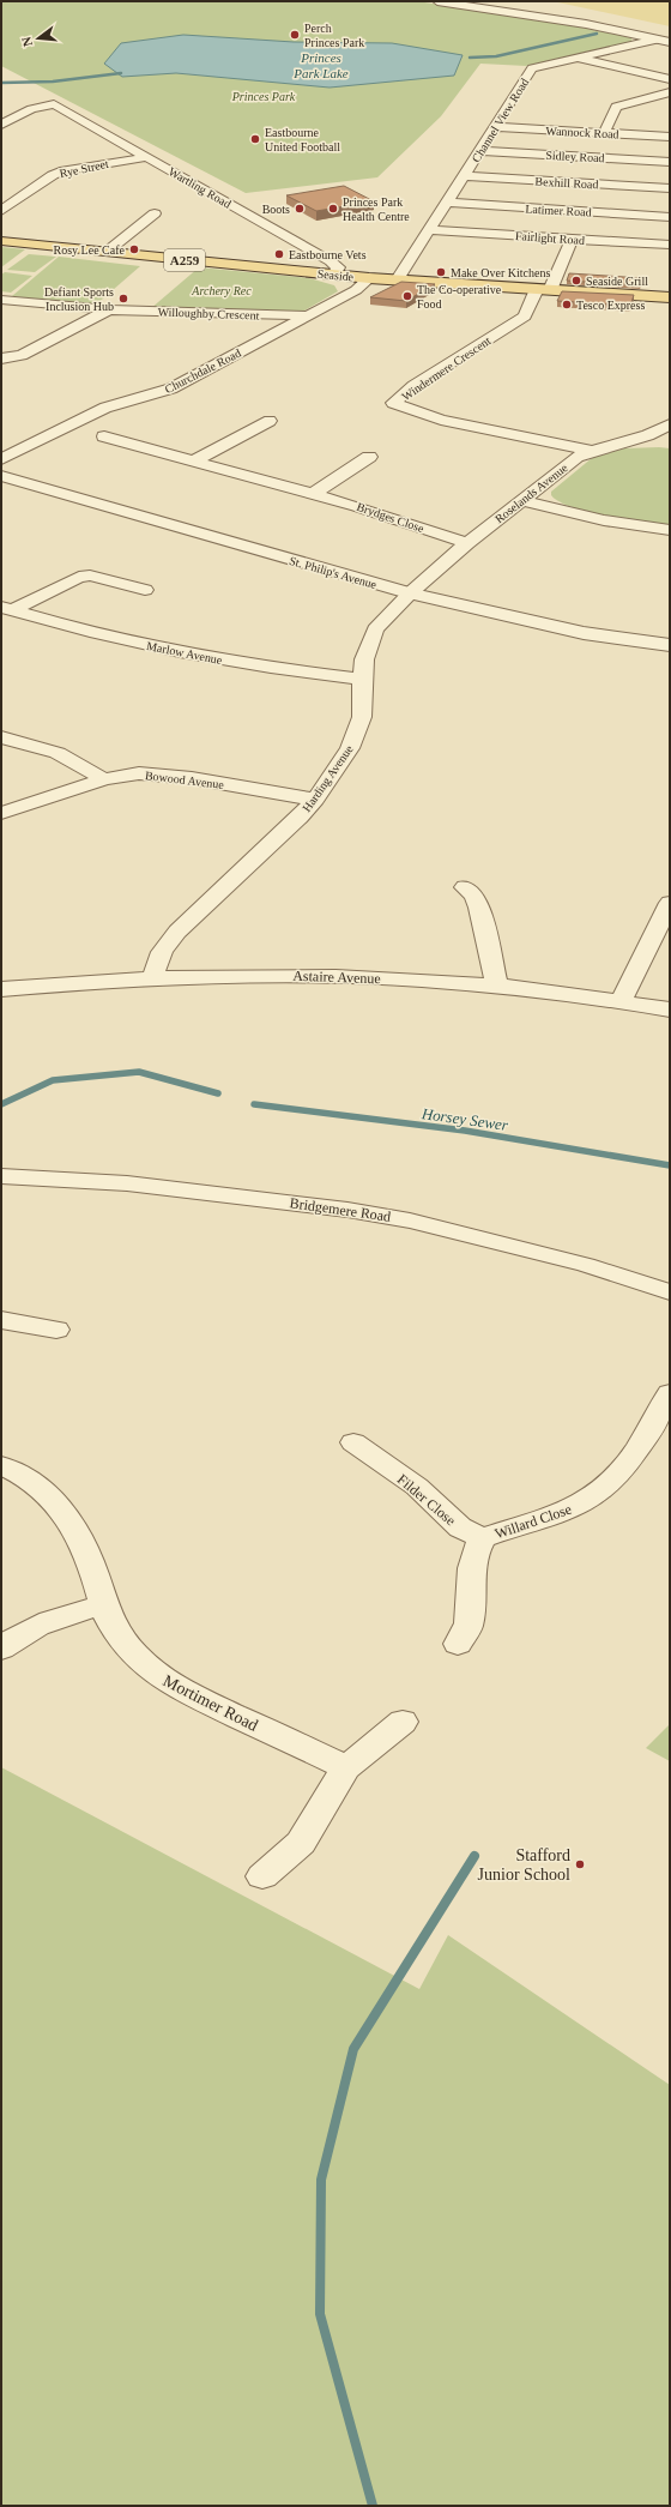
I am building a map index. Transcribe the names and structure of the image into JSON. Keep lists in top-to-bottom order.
{
  "streets": {
    "main road": ["A259", "Seaside"],
    "street": [
      "Channel View Road",
      "Wannock Road",
      "Sidley Road",
      "Rye Street",
      "Bexhill Road",
      "Wartling Road",
      "Latimer Road",
      "Fairlight Road",
      "Willoughby Crescent",
      "Windermere Crescent",
      "Churchdale Road",
      "Roselands Avenue",
      "Brydges Close",
      "St. Philip's Avenue",
      "Marlow Avenue",
      "Harding Avenue",
      "Bowood Avenue",
      "Astaire Avenue",
      "Bridgemere Road",
      "Filder Close",
      "Willard Close",
      "Mortimer Road"
    ]
  },
  "crossings": [
    ["Channel View Road", "Wannock Road"],
    ["Channel View Road", "Sidley Road"],
    ["Channel View Road", "Bexhill Road"],
    ["Channel View Road", "Latimer Road"],
    ["Channel View Road", "Fairlight Road"],
    ["Channel View Road", "Seaside"],
    ["Rye Street", "Wartling Road"],
    ["Wartling Road", "Seaside"],
    ["Seaside", "Windermere Crescent"],
    ["Seaside", "Churchdale Road"],
    ["Willoughby Crescent", "Churchdale Road"],
    ["Windermere Crescent", "Roselands Avenue"],
    ["Roselands Avenue", "Brydges Close"],
    ["Roselands Avenue", "St. Philip's Avenue"],
    ["Roselands Avenue", "Harding Avenue"],
    ["St. Philip's Avenue", "Harding Avenue"],
    ["Marlow Avenue", "Harding Avenue"],
    ["Harding Avenue", "Bowood Avenue"],
    ["Harding Avenue", "Astaire Avenue"],
    ["Filder Close", "Willard Close"]
  ],
  "water": ["Princes Park Lake", "Horsey Sewer"],
  "parks": ["Princes Park", "Archery Rec"],
  "places": [
    "Perch Princes Park",
    "Eastbourne United Football",
    "Boots",
    "Princes Park Health Centre",
    "Rosy Lee Cafe",
    "Eastbourne Vets",
    "Make Over Kitchens",
    "Seaside Grill",
    "The Co-operative Food",
    "Defiant Sports Inclusion Hub",
    "Tesco Express",
    "Stafford Junior School"
  ],
  "north": "left"
}
